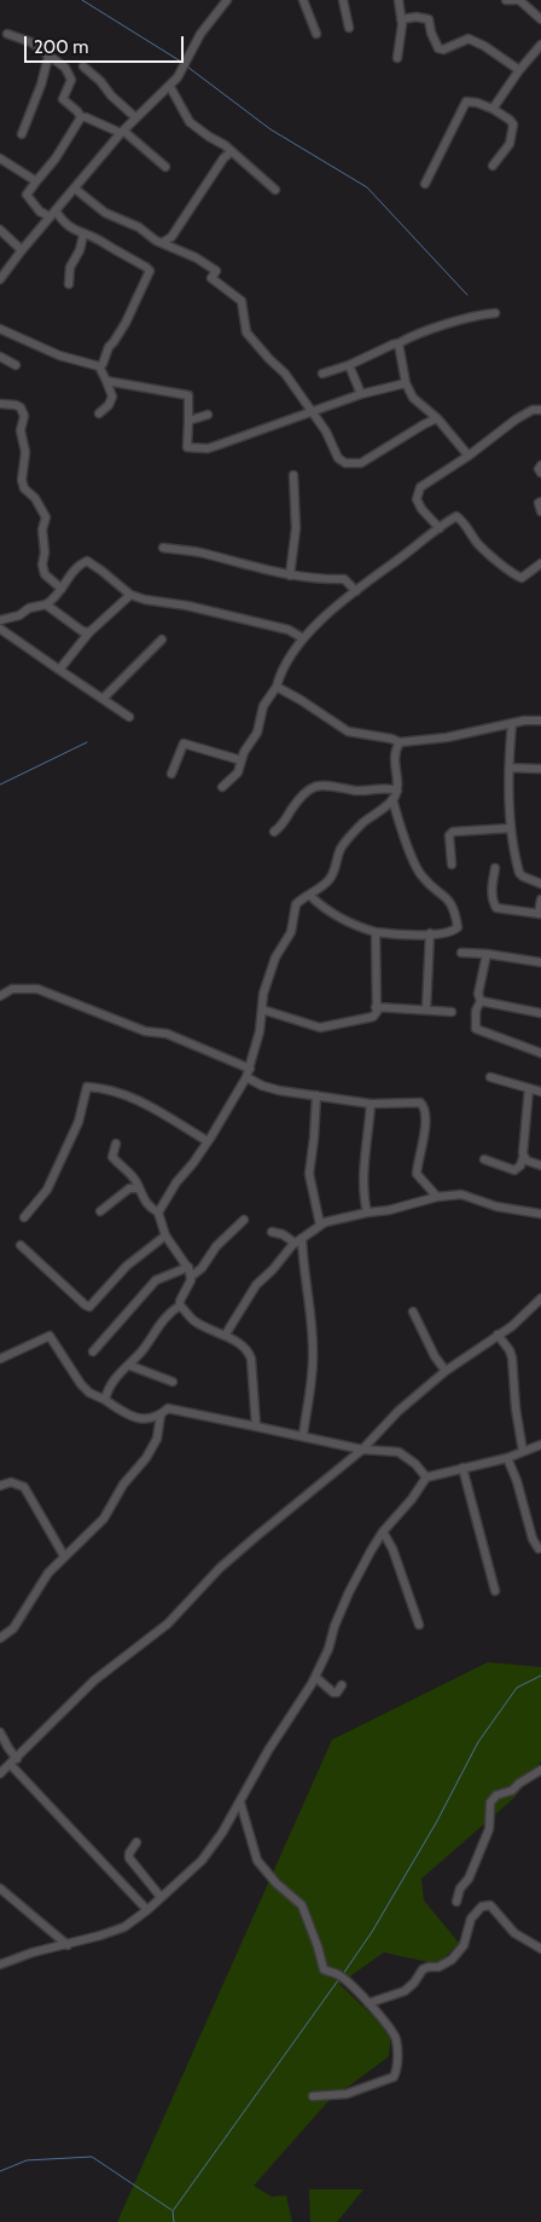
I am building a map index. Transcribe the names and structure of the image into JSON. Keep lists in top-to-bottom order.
{
  "scale_bar": "200 m"
}
